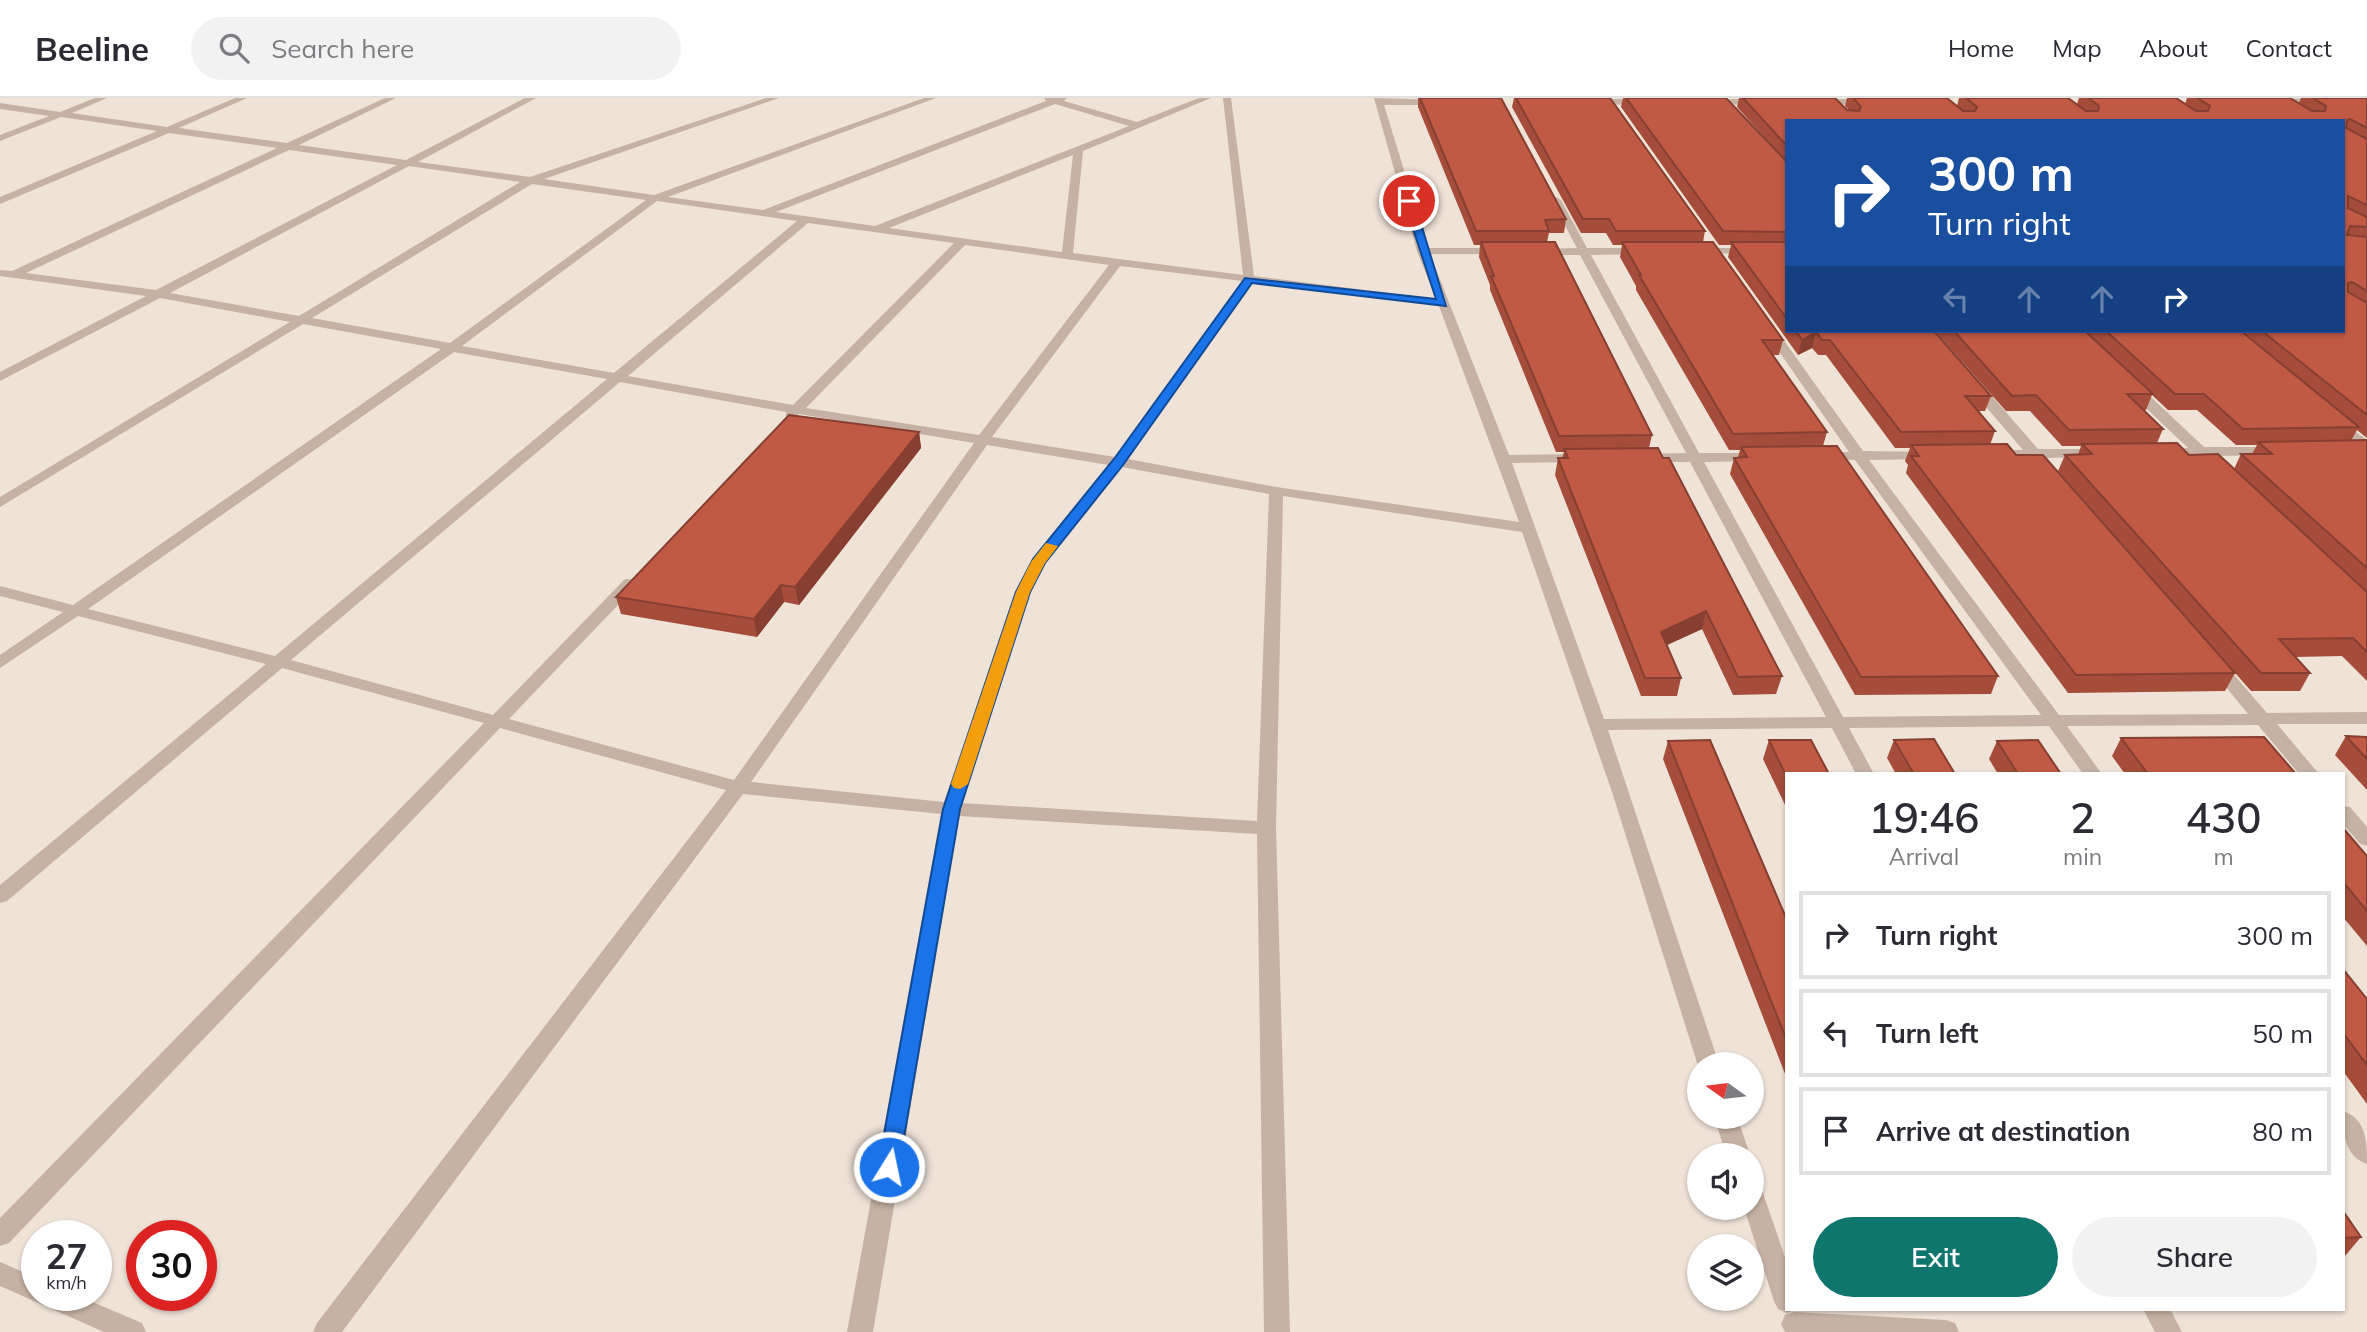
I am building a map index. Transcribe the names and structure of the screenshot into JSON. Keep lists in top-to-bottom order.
{
  "north": "left",
  "page": {
    "header": "Beeline",
    "search": "Search here",
    "nav": [
      "Home",
      "Map",
      "About",
      "Contact"
    ],
    "turn": ["300 m", "Turn right"],
    "eta": [
      "19:46",
      "Arrival",
      "2",
      "min",
      "430",
      "m"
    ],
    "list": [
      {
        "name": "Turn right",
        "value": "300 m"
      },
      {
        "name": "Turn left",
        "value": "50 m"
      },
      {
        "name": "Arrive at destination",
        "value": "80 m"
      }
    ],
    "buttons": ["Exit", "Share"],
    "speed": "27 km/h",
    "limit": "30"
  }
}
